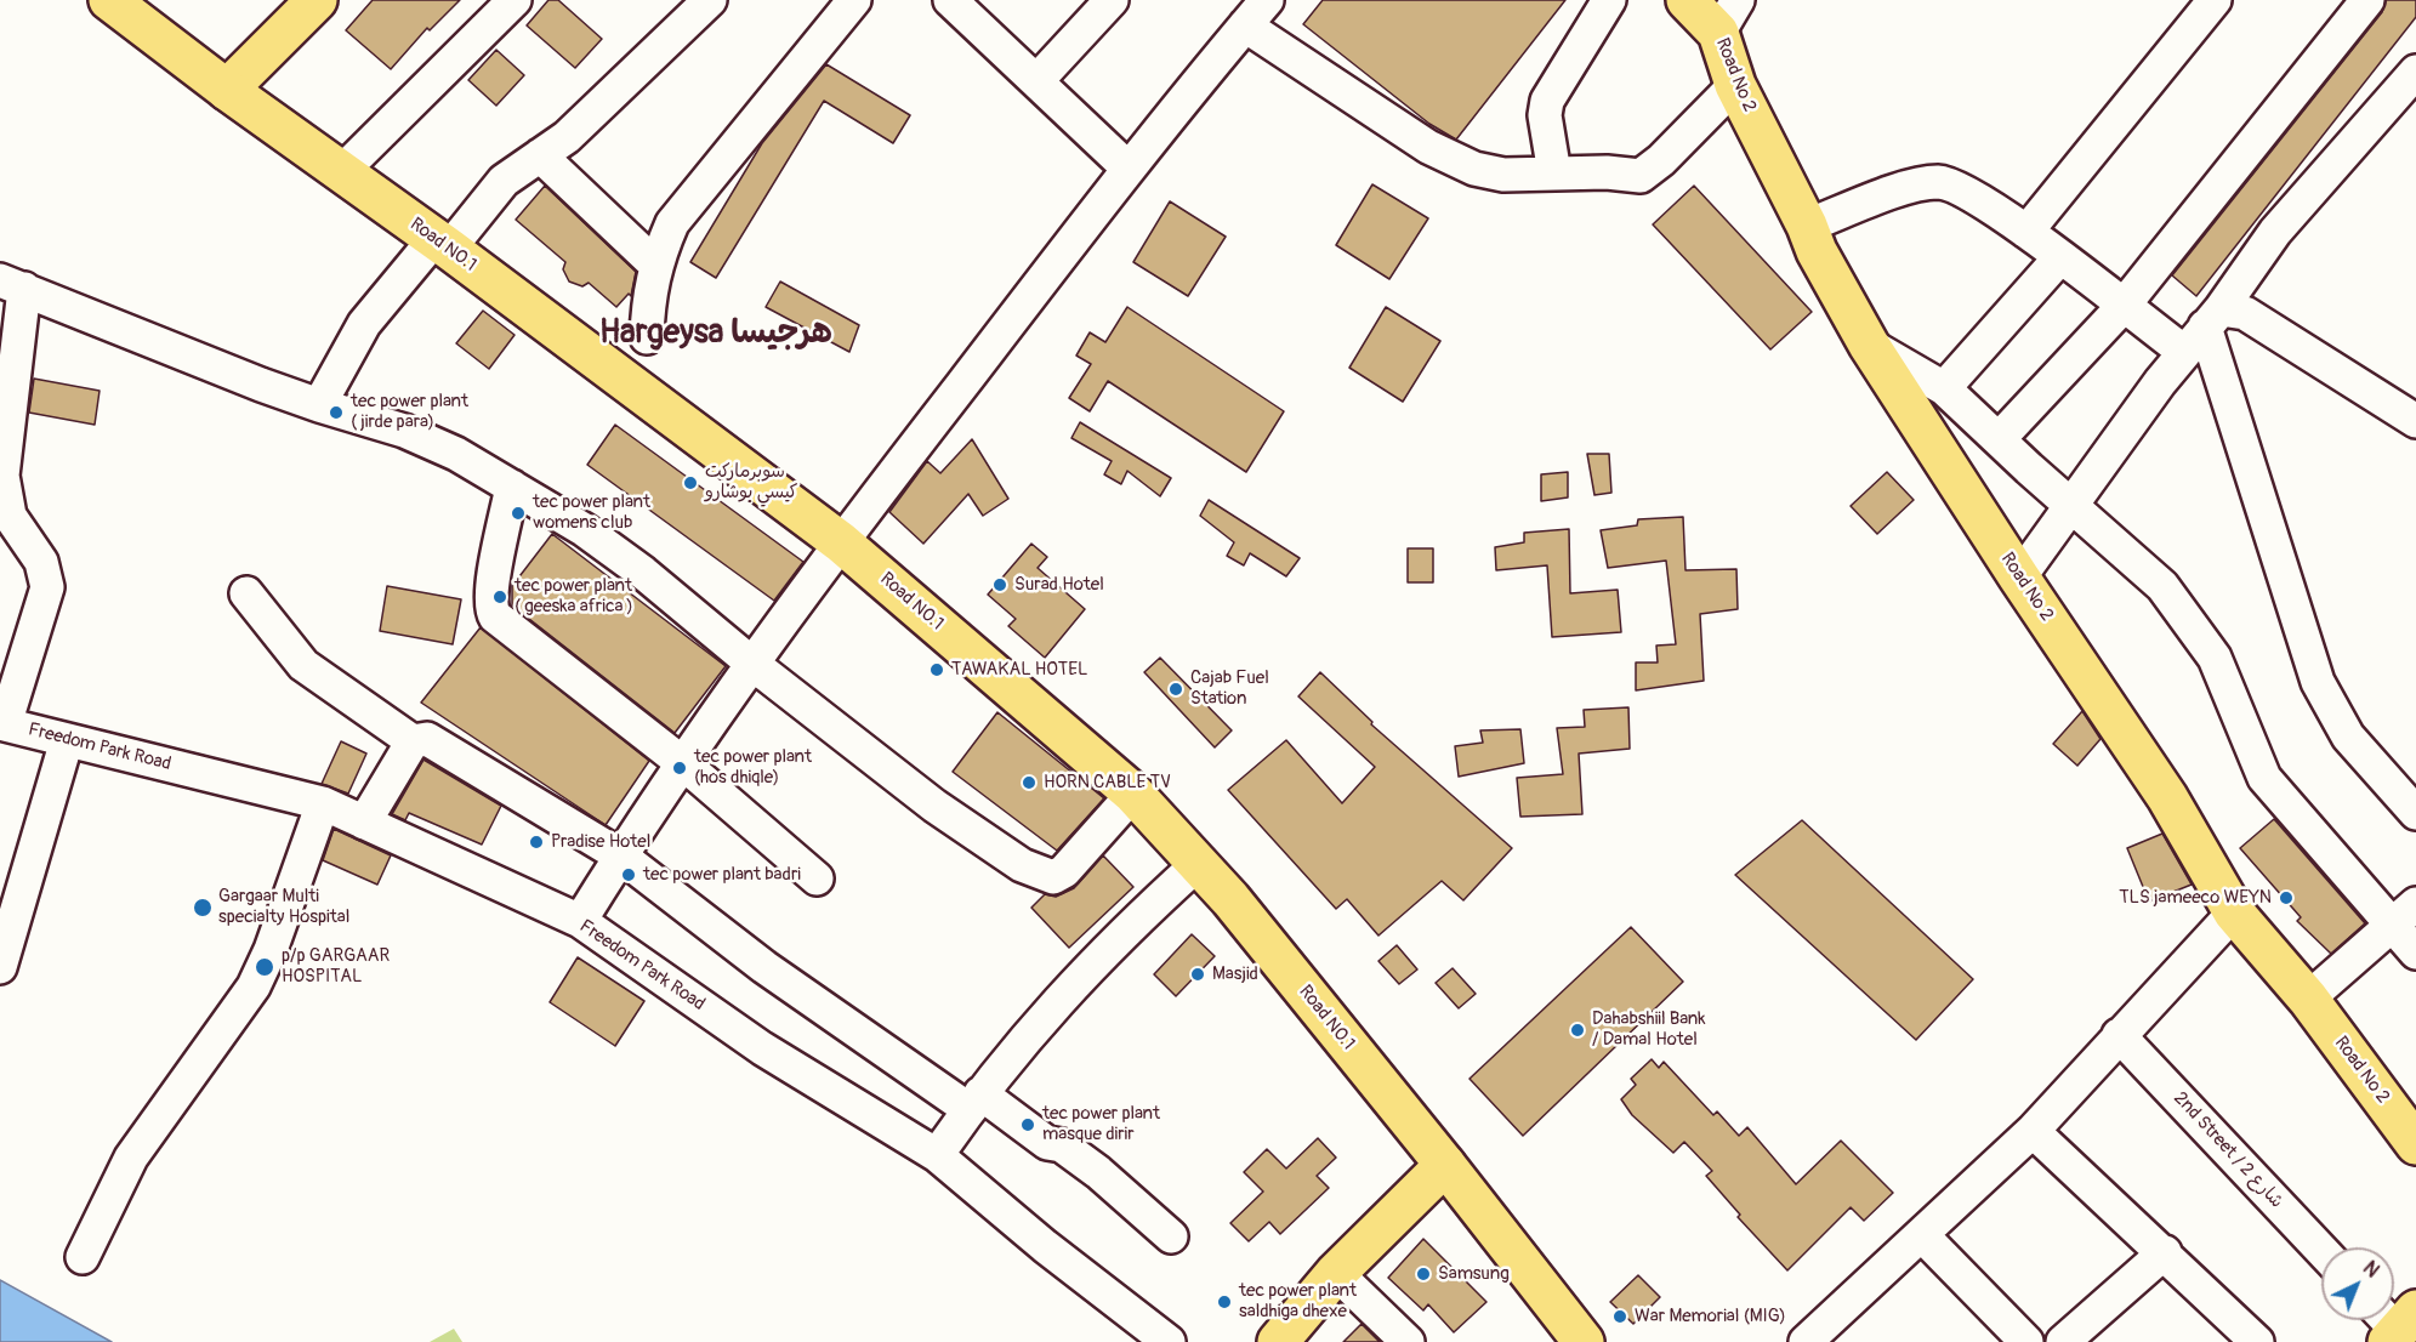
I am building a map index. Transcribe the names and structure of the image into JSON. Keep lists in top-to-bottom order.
{
  "streets": {
    "main road": ["Road No 2", "Road NO.1"],
    "street": ["Freedom Park Road", "2nd Street / شارع 2"]
  },
  "districts": ["Hargeysa هرجيسا"],
  "places": [
    "tec power plant ( jirde para)",
    "سوبرماركت كيسي بوشارو",
    "tec power plant womens club",
    "Surad Hotel",
    "tec power plant ( geeska africa )",
    "TAWAKAL HOTEL",
    "Cajab Fuel Station",
    "tec power plant (hos dhiqle)",
    "HORN CABLE TV",
    "Pradise Hotel",
    "tec power plant badri",
    "TLS jameeco WEYN",
    "Gargaar Multi specialty Hospital",
    "p/p GARGAAR HOSPITAL",
    "Masjid",
    "Dahabshiil Bank / Damal Hotel",
    "tec power plant masque dirir",
    "Samsung",
    "tec power plant saldhiga dhexe",
    "War Memorial (MIG)"
  ],
  "north": "top right"
}
